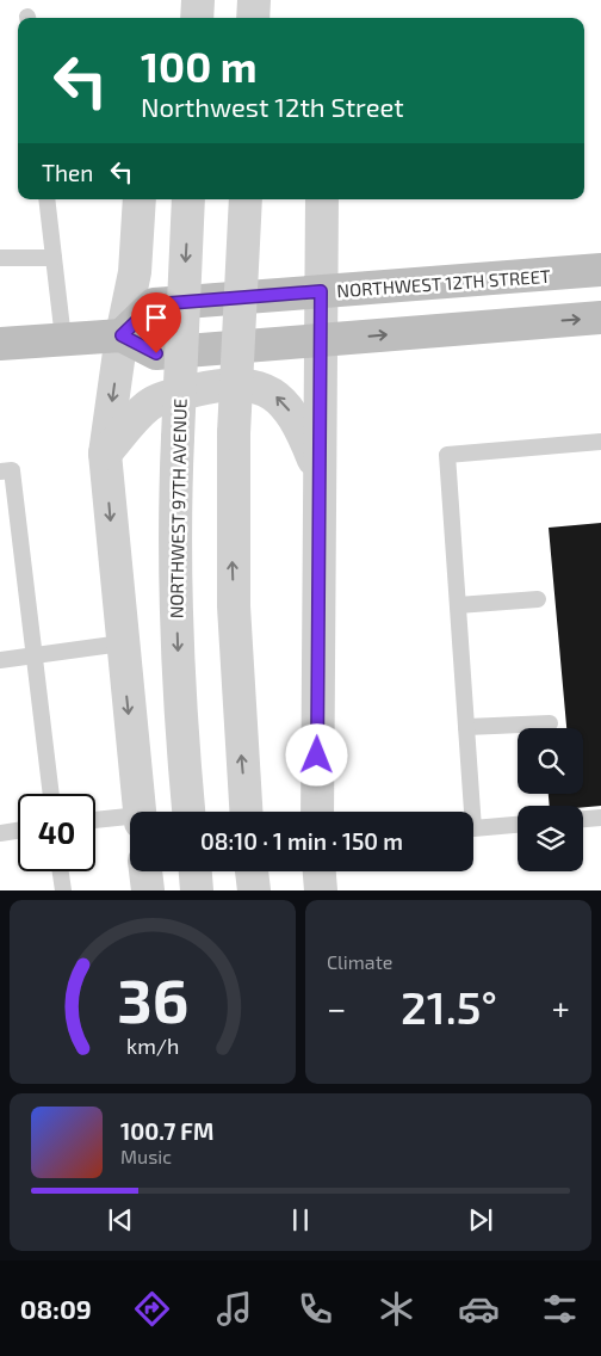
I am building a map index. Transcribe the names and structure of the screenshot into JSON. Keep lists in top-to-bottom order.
{
  "streets": {
    "main road": ["NORTHWEST 12TH STREET"],
    "street": ["NORTHWEST 97TH AVENUE"]
  },
  "page": {
    "turn": ["100 m", "Northwest 12th Street"],
    "then": "Then",
    "limit": "40",
    "trip": "08:10 · 1 min · 150 m",
    "tile": "Climate",
    "heat": ["−", "21.5°", "+"],
    "song": ["100.7 FM", "Music"],
    "tabs": "08:09",
    "gauge": ["36", "km/h"]
  }
}
